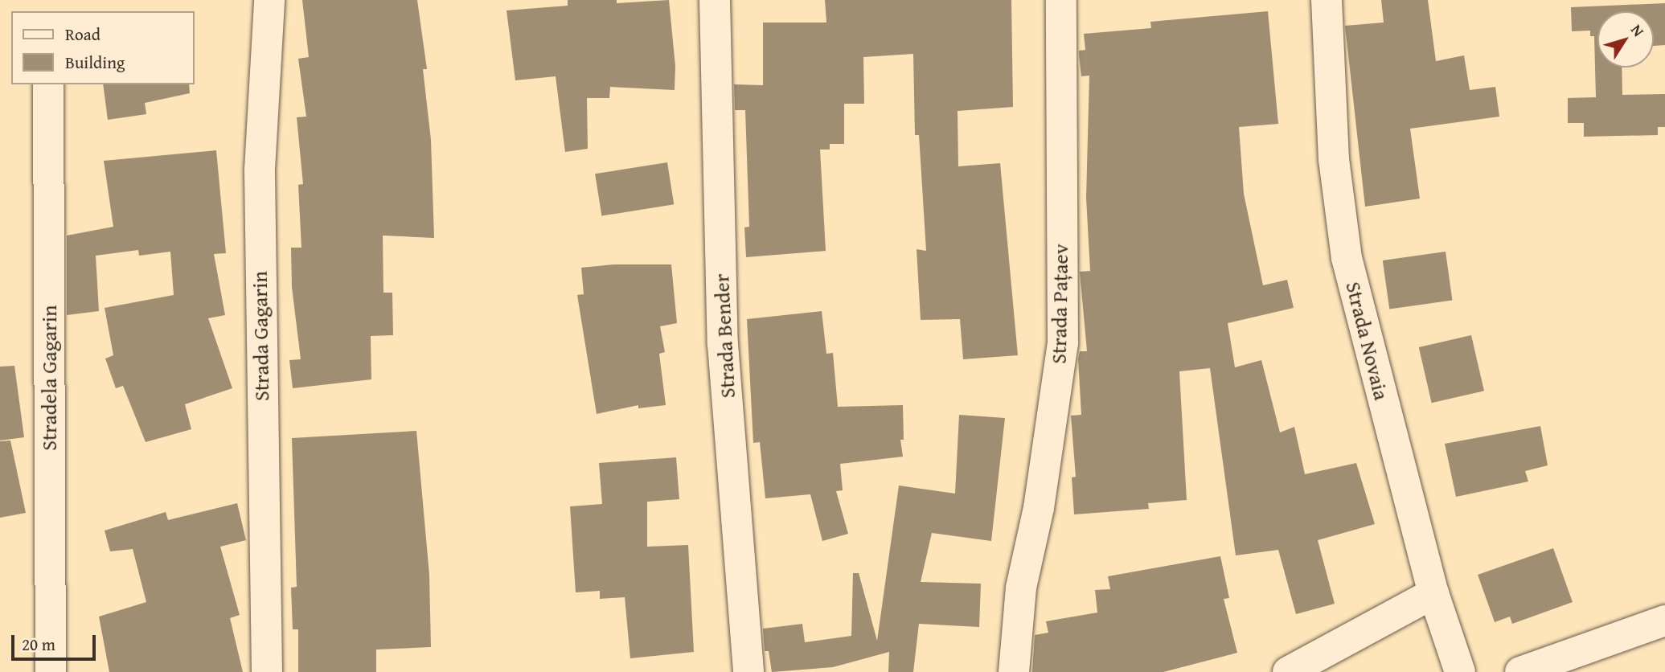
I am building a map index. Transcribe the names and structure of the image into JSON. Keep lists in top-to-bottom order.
{
  "streets": {
    "street": [
      "Strada Pațaev",
      "Strada Gagarin",
      "Strada Bender",
      "Strada Novaia",
      "Stradela Gagarin"
    ]
  },
  "legend": ["Road", "Building"],
  "scale_bar": "20 m",
  "north": "top right"
}
